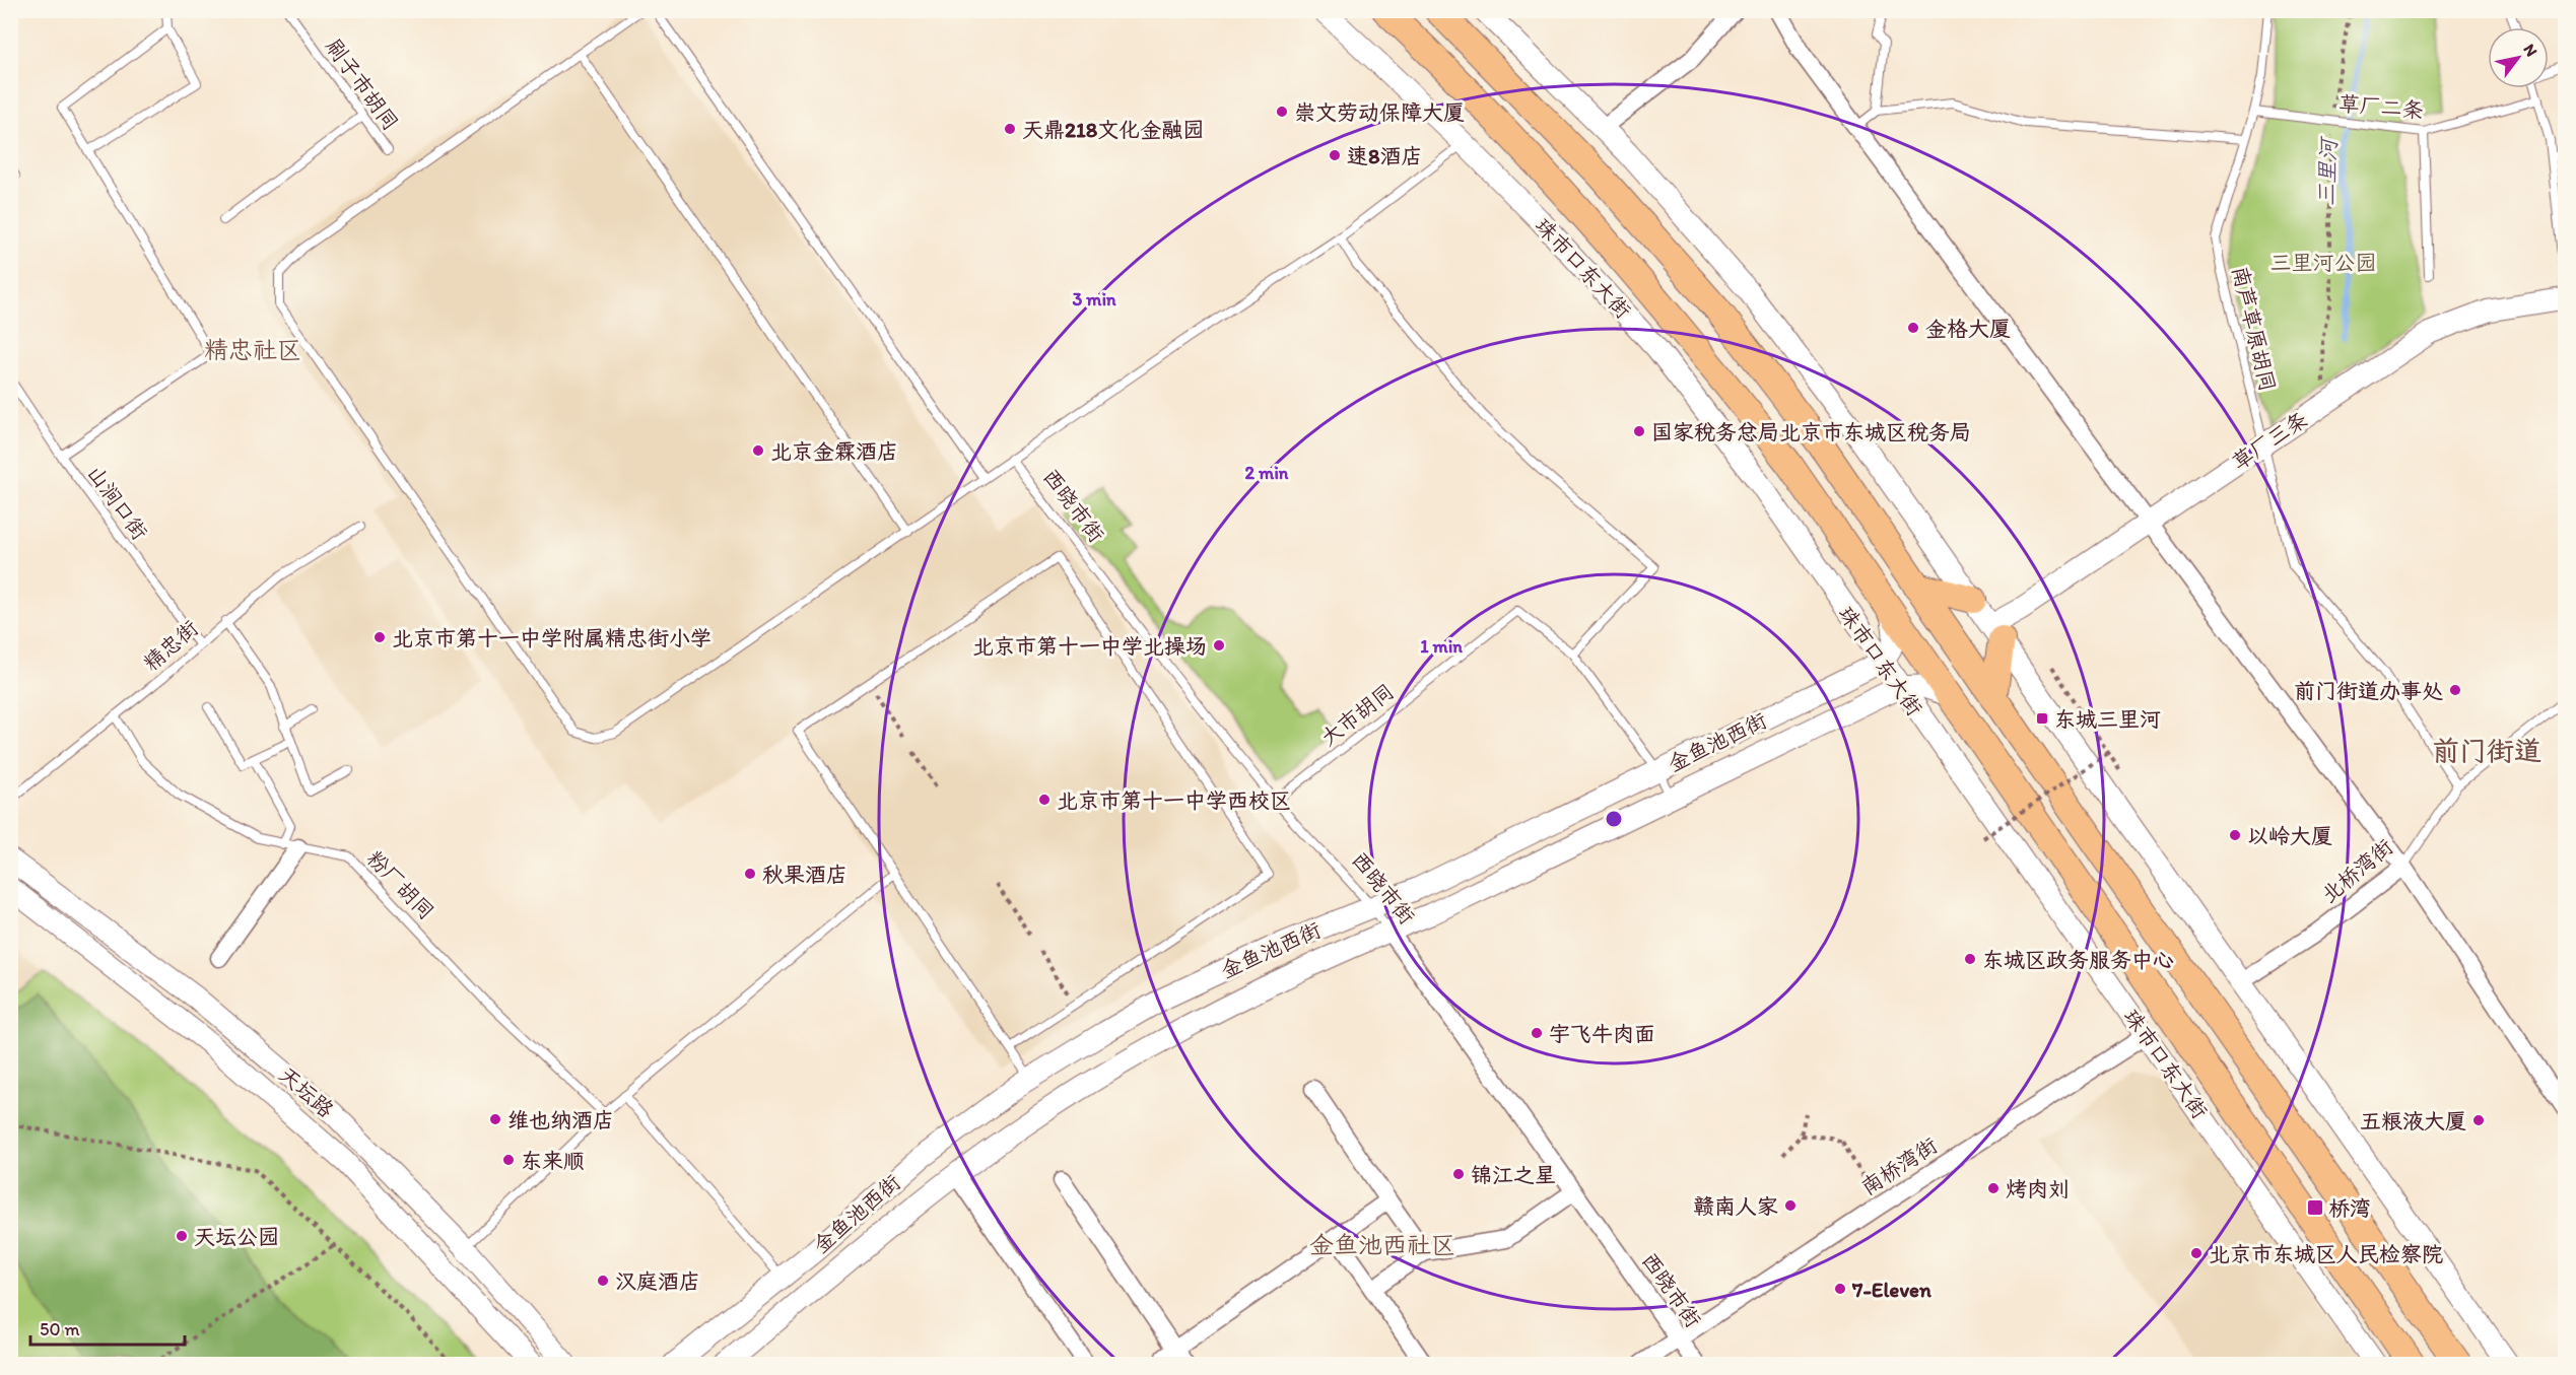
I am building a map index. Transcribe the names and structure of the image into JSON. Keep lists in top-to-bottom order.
{
  "streets": {
    "main road": ["珠市口东大街"],
    "street": [
      "草厂三条",
      "西晓市街",
      "金鱼池西街",
      "北桥湾街",
      "天坛路",
      "南桥湾街"
    ],
    "lane": [
      "刷子市胡同",
      "草厂二条",
      "南芦草原胡同",
      "山涧口街",
      "精忠街",
      "大市胡同",
      "粉厂胡同"
    ]
  },
  "crossings": [
    ["草厂二条", "南芦草原胡同"],
    ["珠市口东大街", "金鱼池西街"],
    ["珠市口东大街", "南桥湾街"],
    ["南芦草原胡同", "草厂三条"],
    ["南芦草原胡同", "北桥湾街"],
    ["山涧口街", "精忠街"],
    ["西晓市街", "大市胡同"],
    ["西晓市街", "金鱼池西街"],
    ["西晓市街", "南桥湾街"],
    ["精忠街", "粉厂胡同"]
  ],
  "districts": ["精忠社区", "前门街道", "金鱼池西社区"],
  "water": ["三里河"],
  "parks": ["三里河公园"],
  "places": {
    "other": [
      "崇文劳动保障大厦",
      "天鼎218文化金融园",
      "速8酒店",
      "金格大厦",
      "国家税务总局北京市东城区税务局",
      "北京金霖酒店",
      "北京市第十一中学附属精忠街小学",
      "北京市第十一中学北操场",
      "前门街道办事处",
      "北京市第十一中学西校区",
      "以岭大厦",
      "秋果酒店",
      "东城区政务服务中心",
      "宇飞牛肉面",
      "维也纳酒店",
      "五粮液大厦",
      "东来顺",
      "锦江之星",
      "烤肉刘",
      "赣南人家",
      "天坛公园",
      "北京市东城区人民检察院",
      "汉庭酒店",
      "7-Eleven"
    ],
    "transit": ["东城三里河", "桥湾"]
  },
  "scale_bar": "50 m",
  "north": "top right",
  "rings": ["3 min", "2 min", "1 min"]
}
